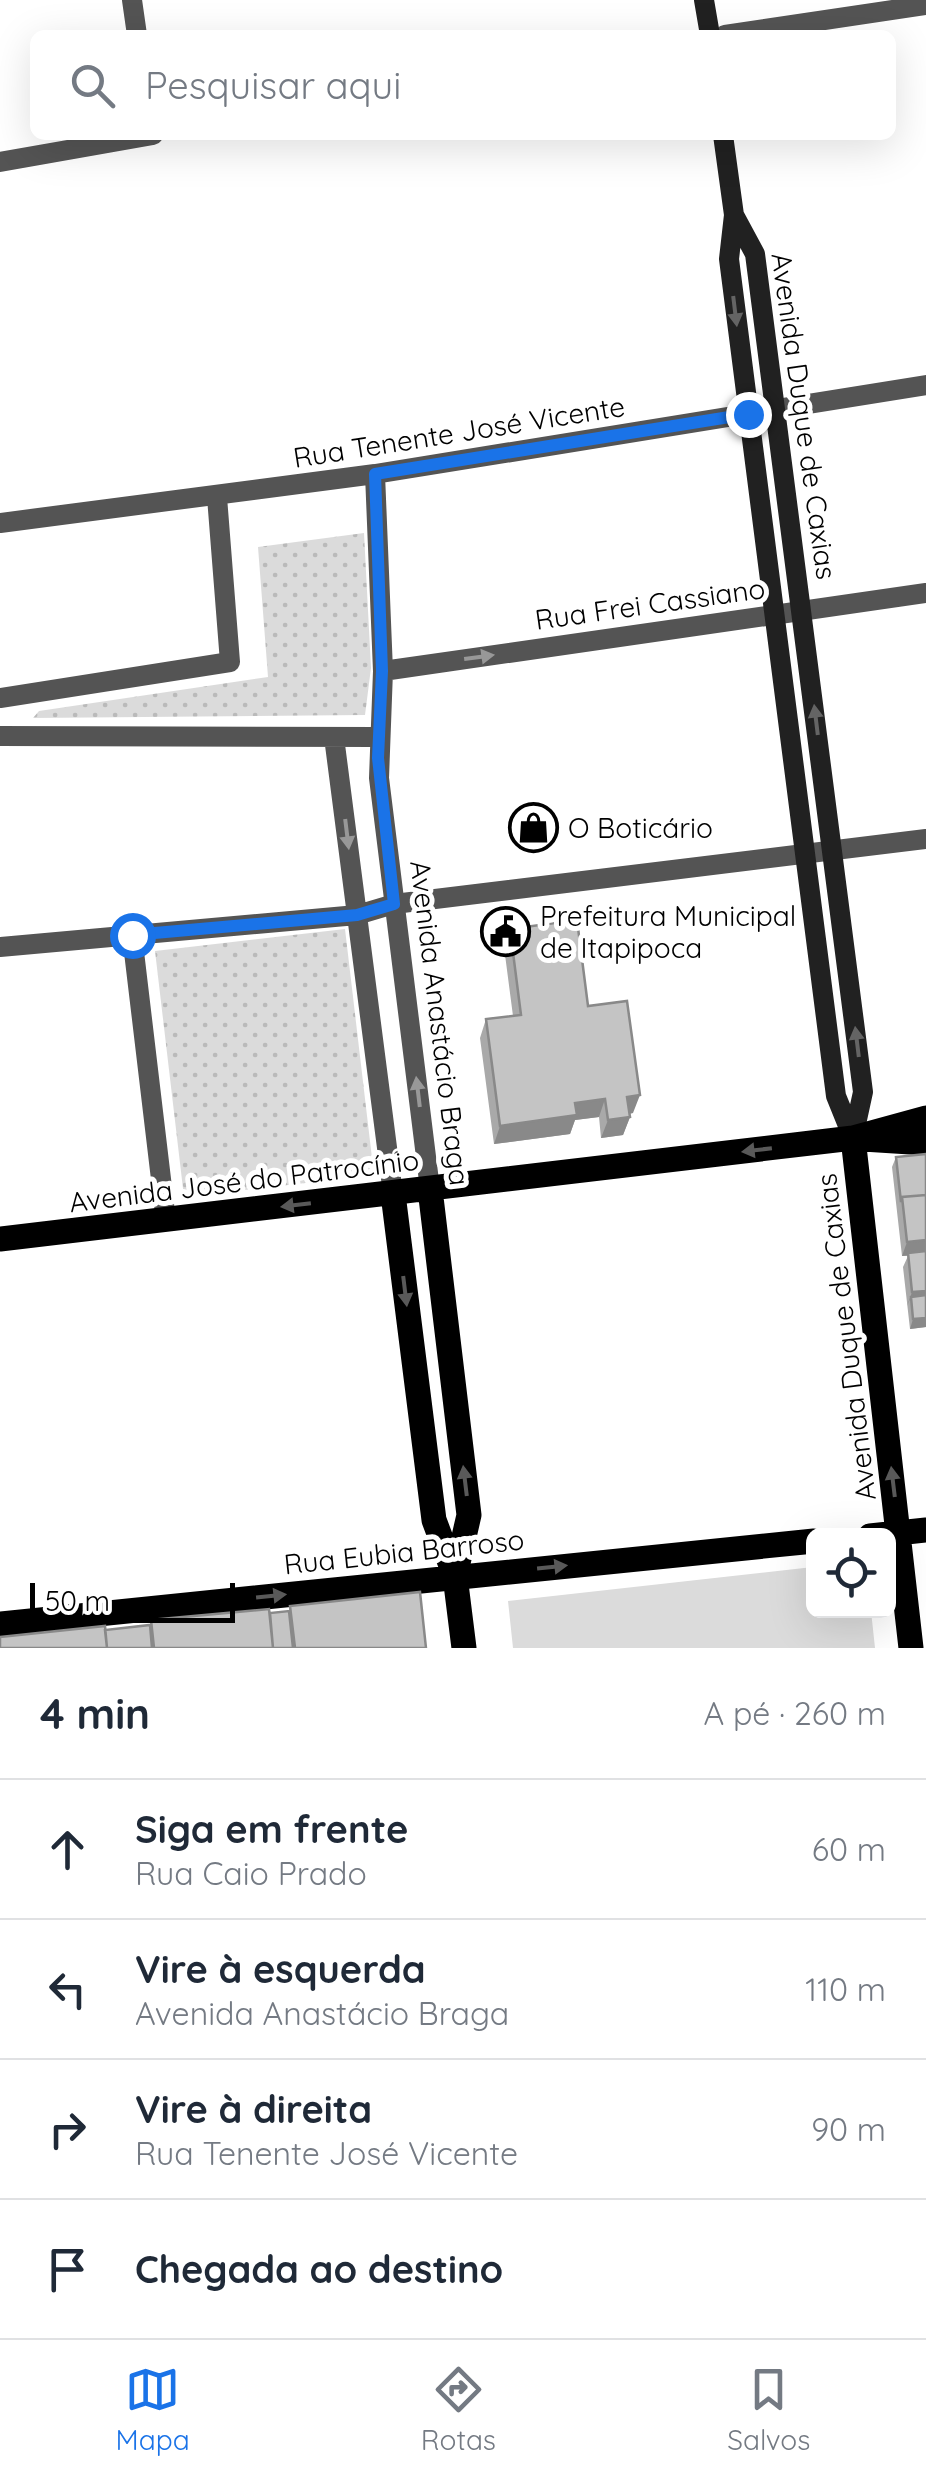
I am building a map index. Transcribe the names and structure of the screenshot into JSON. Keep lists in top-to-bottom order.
{
  "streets": {
    "main road": [
      "Avenida Duque de Caxias",
      "Avenida Anastácio Braga",
      "Avenida José do Patrocínio",
      "Rua Eubia Barroso"
    ],
    "street": ["Rua Tenente José Vicente", "Rua Frei Cassiano"]
  },
  "crossings": [
    ["Avenida Duque de Caxias", "Rua Tenente José Vicente"],
    ["Avenida Duque de Caxias", "Rua Frei Cassiano"],
    ["Avenida Duque de Caxias", "Avenida José do Patrocínio"],
    ["Rua Tenente José Vicente", "Avenida Anastácio Braga"],
    ["Rua Frei Cassiano", "Avenida Anastácio Braga"],
    ["Avenida Anastácio Braga", "Avenida José do Patrocínio"],
    ["Avenida Anastácio Braga", "Rua Eubia Barroso"]
  ],
  "one_way": ["Rua Frei Cassiano", "Avenida José do Patrocínio", "Rua Eubia Barroso"],
  "places": {
    "shop": ["O Boticário"],
    "public building": ["Prefeitura Municipal de Itapipoca"]
  },
  "scale_bar": "50 m",
  "page": {
    "search": "Pesquisar aqui",
    "scale": "50 m",
    "heading": ["4 min", "A pé · 260 m"],
    "list": [
      ["Siga em frente", "Rua Caio Prado", "60 m"],
      ["Vire à esquerda", "Avenida Anastácio Braga", "110 m"],
      ["Vire à direita", "Rua Tenente José Vicente", "90 m"],
      "Chegada ao destino"
    ],
    "nav": ["Mapa", "Rotas", "Salvos"]
  }
}
